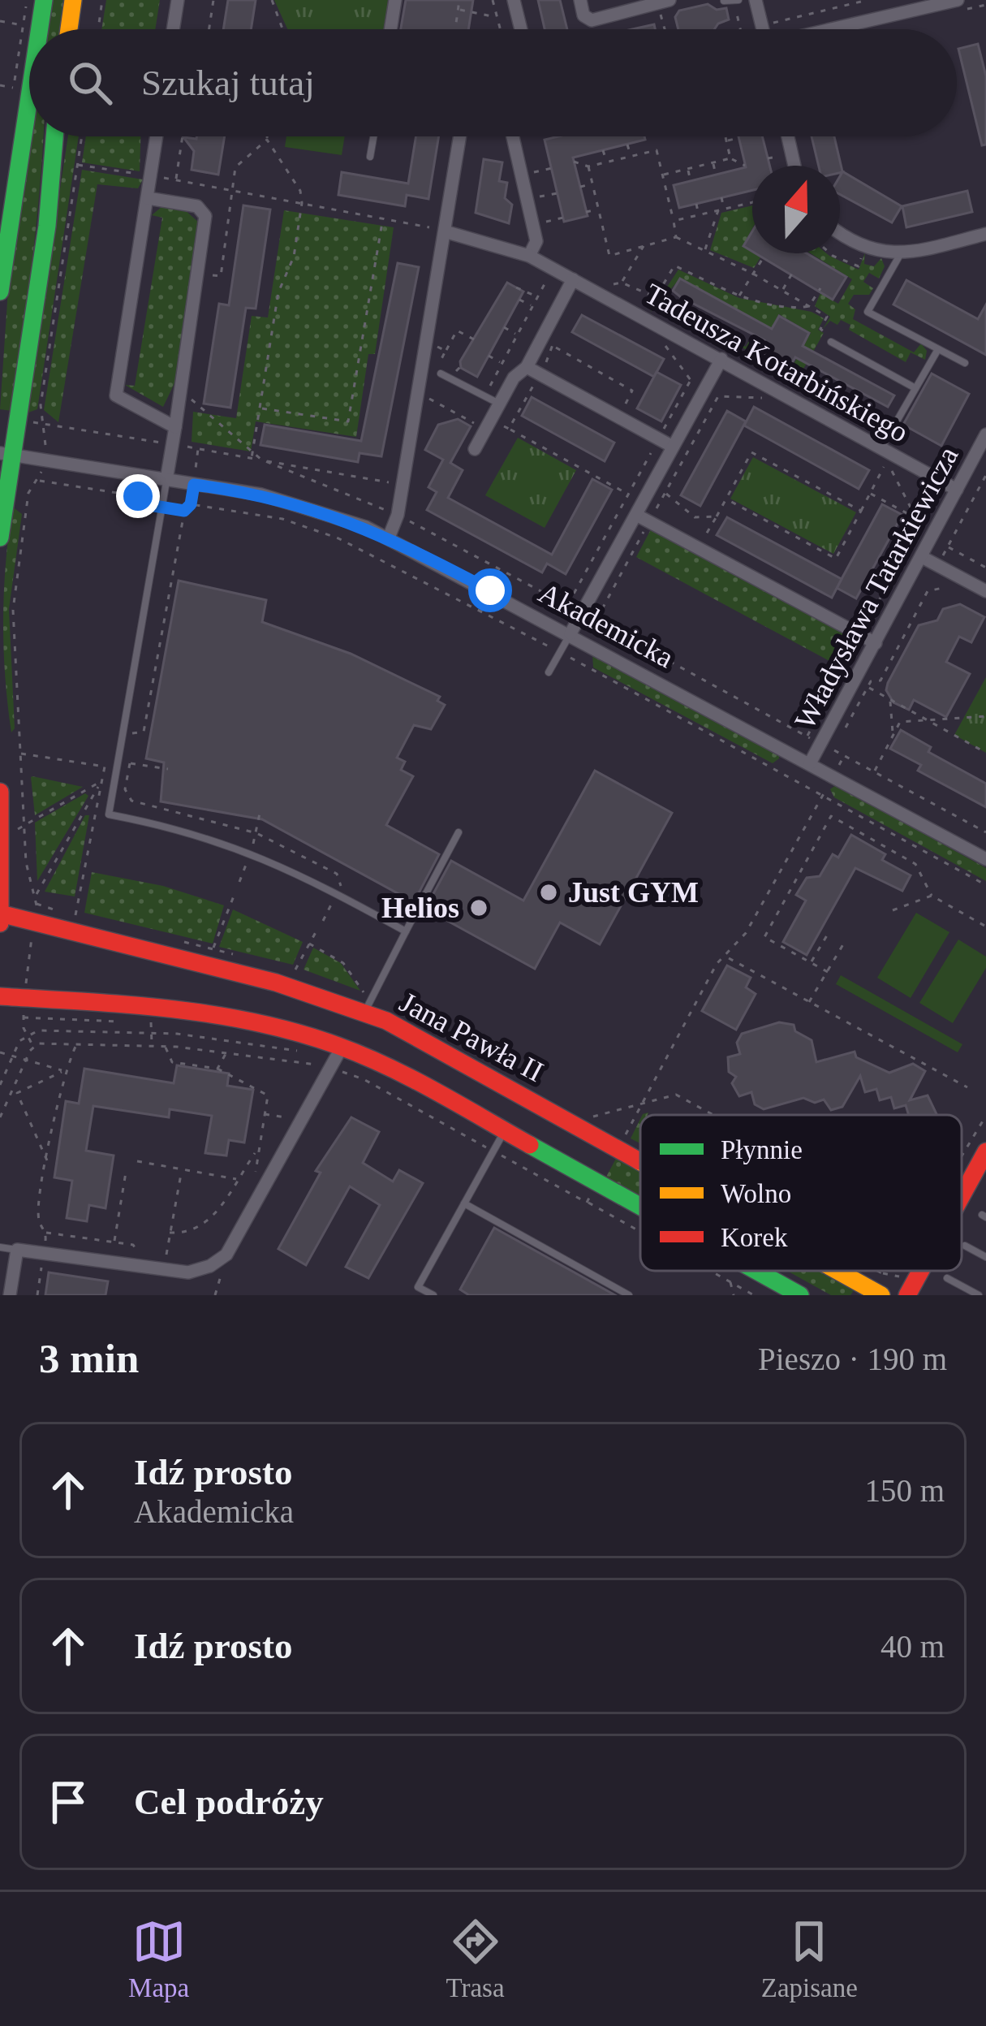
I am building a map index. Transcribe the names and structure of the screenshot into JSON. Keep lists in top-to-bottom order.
{
  "streets": {
    "main road": ["Jana Pawła II"],
    "street": ["Tadeusza Kotarbińskiego", "Władysława Tatarkiewicza", "Akademicka"]
  },
  "crossings": [
    ["Tadeusza Kotarbińskiego", "Władysława Tatarkiewicza"],
    ["Władysława Tatarkiewicza", "Akademicka"]
  ],
  "places": ["Just GYM", "Helios"],
  "legend": ["Płynnie", "Wolno", "Korek"],
  "north": "top",
  "page": {
    "search": "Szukaj tutaj",
    "heading": ["3 min", "Pieszo · 190 m"],
    "list": [
      ["Idź prosto", "Akademicka", "150 m"],
      ["Idź prosto", "40 m"],
      "Cel podróży"
    ],
    "nav": ["Mapa", "Trasa", "Zapisane"]
  }
}
